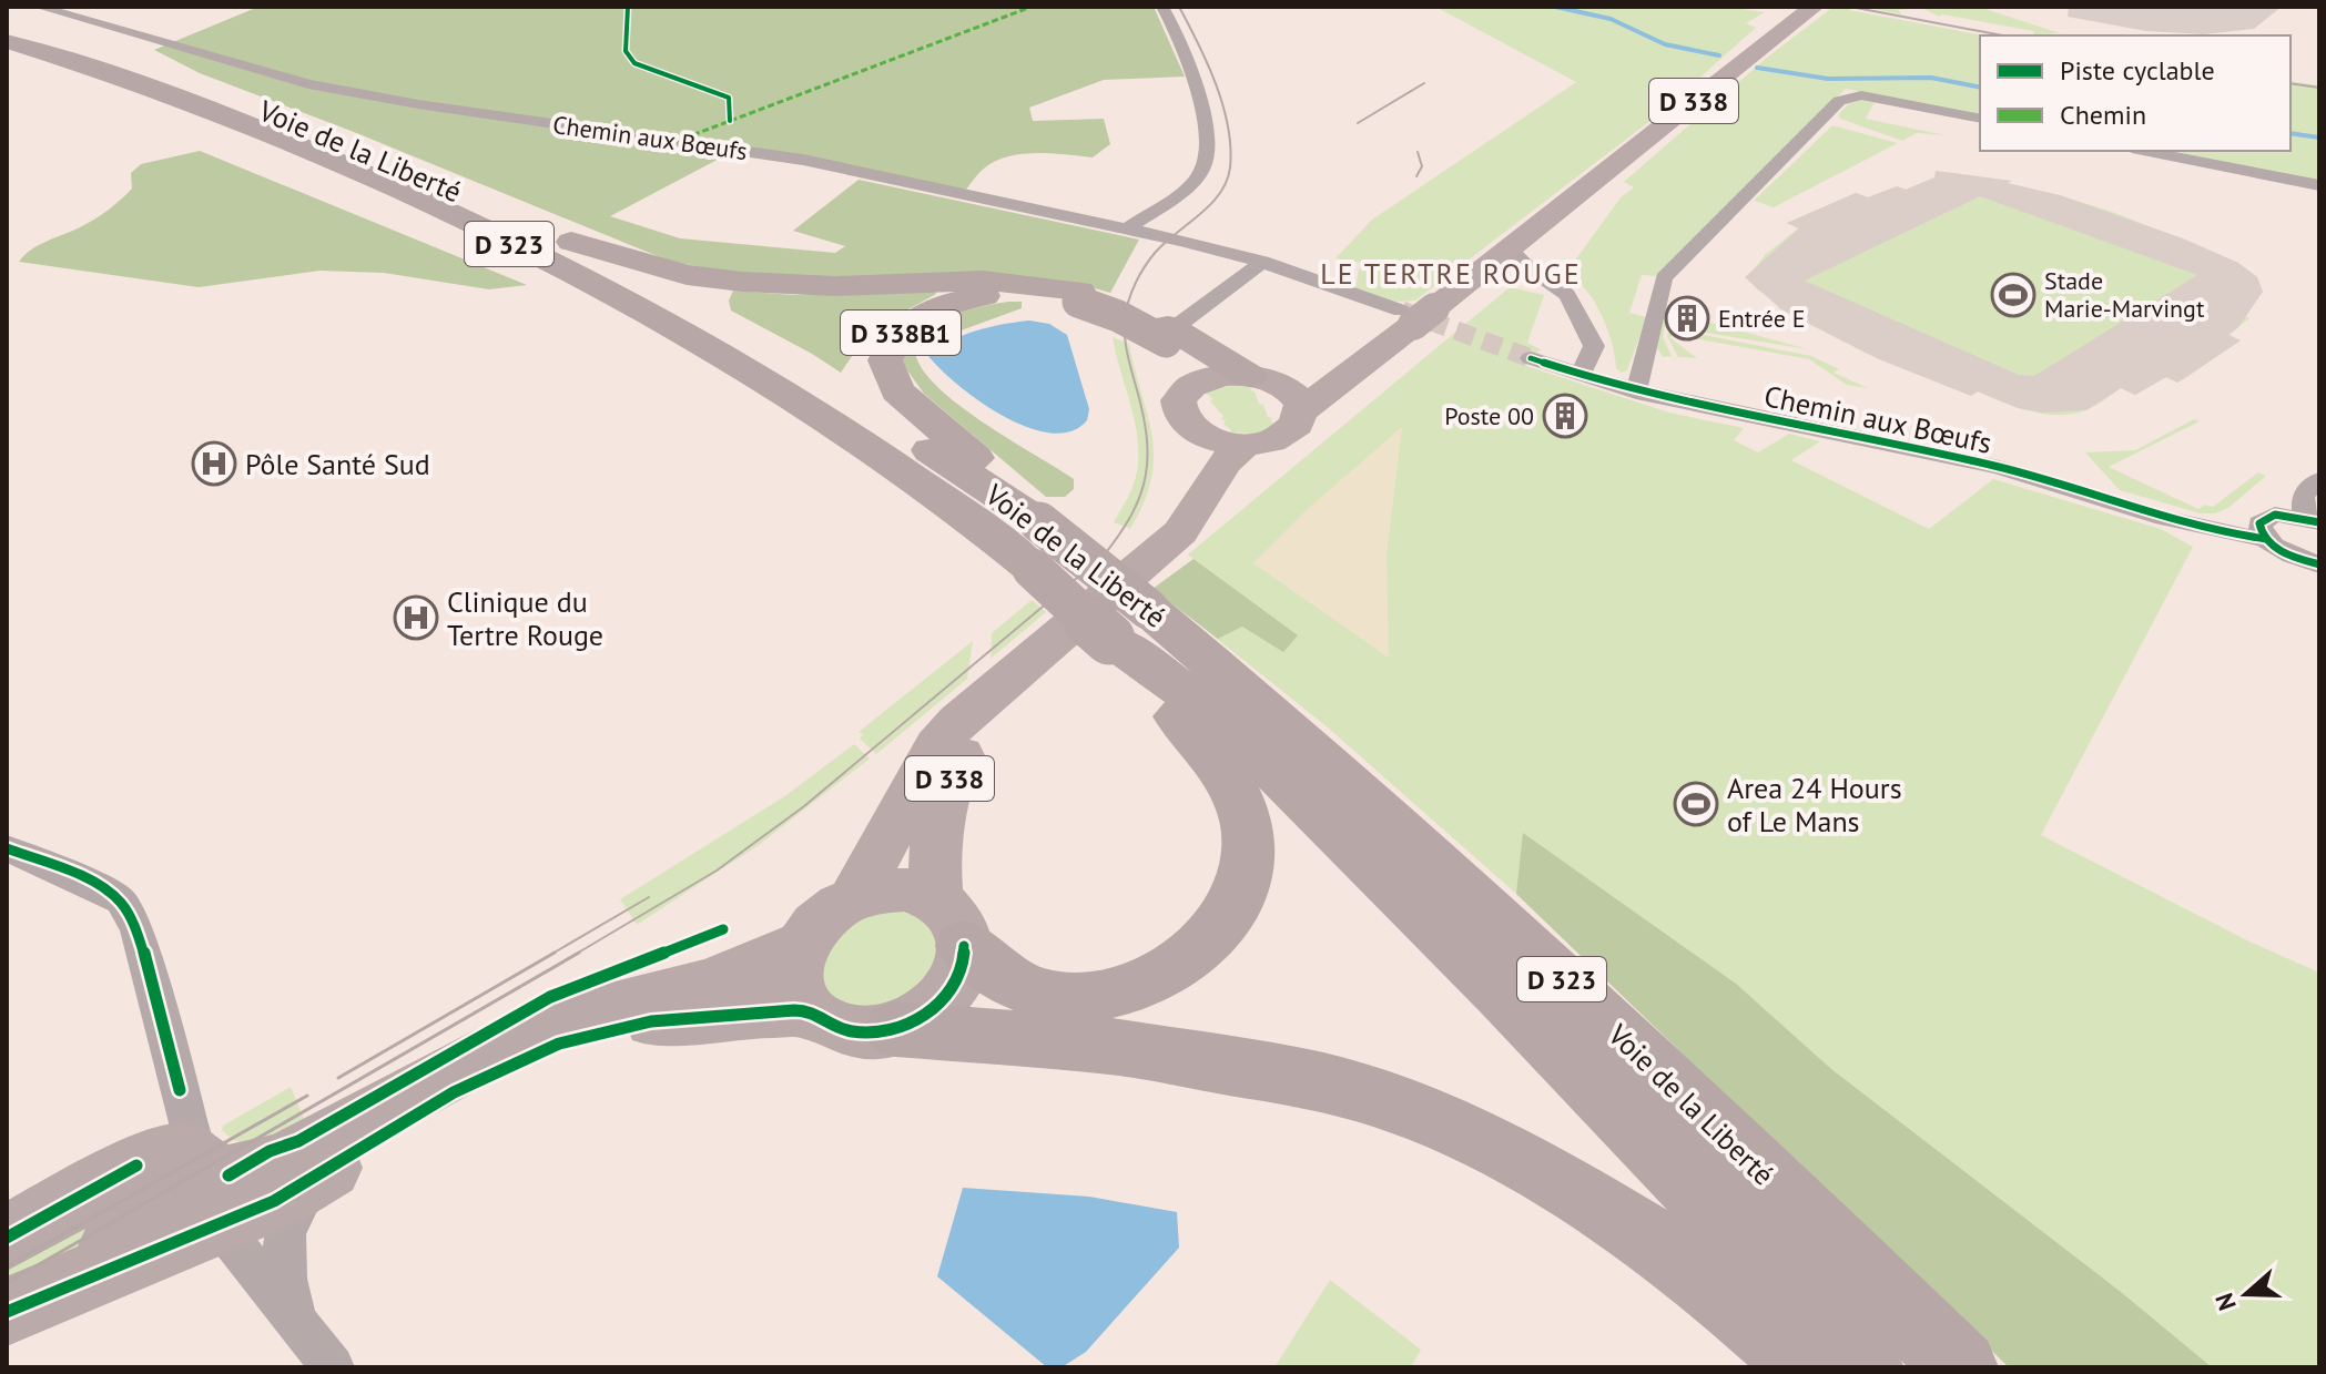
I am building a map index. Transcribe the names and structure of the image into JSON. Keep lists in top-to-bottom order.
{
  "streets": {
    "highway": ["Voie de la Liberté", "D 323", "D 338B1"],
    "main road": ["D 338"],
    "street": ["Chemin aux Bœufs"]
  },
  "crossings": [
    ["D 338", "Chemin aux Bœufs"],
    ["D 338", "Voie de la Liberté"],
    ["D 338", "D 338B1"],
    ["Voie de la Liberté", "D 338B1"]
  ],
  "districts": ["LE TERTRE ROUGE"],
  "places": {
    "sports": ["Stade Marie-Marvingt", "Area 24 Hours of Le Mans"],
    "building": ["Entrée E", "Poste 00"],
    "hospital": ["Pôle Santé Sud", "Clinique du Tertre Rouge"]
  },
  "legend": ["Piste cyclable", "Chemin"],
  "north": "left"
}
